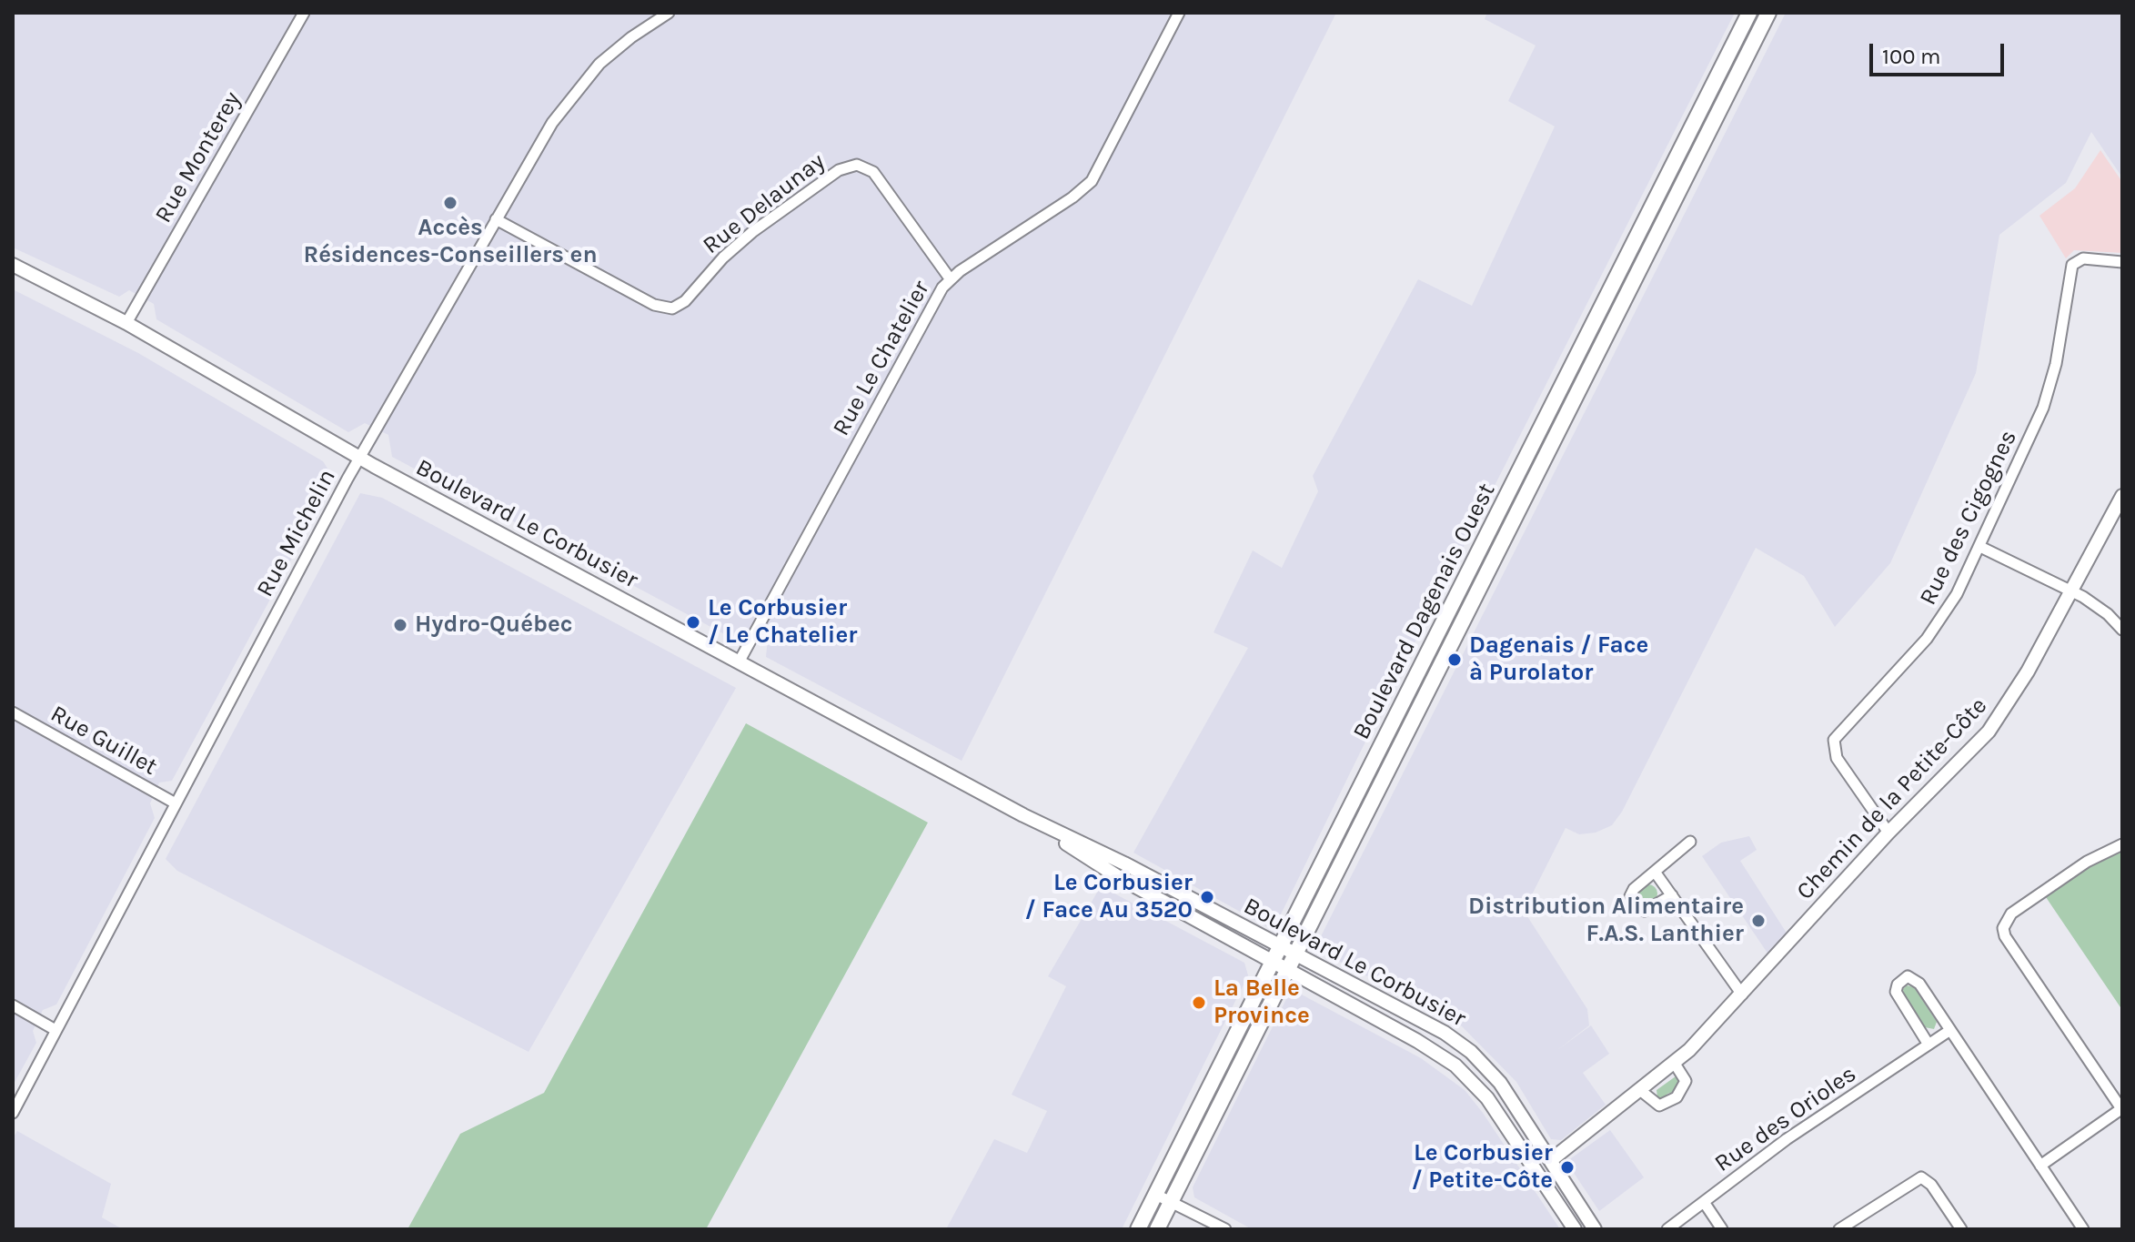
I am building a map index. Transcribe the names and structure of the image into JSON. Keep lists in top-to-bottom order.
{
  "streets": {
    "main road": ["Boulevard Dagenais Ouest"],
    "street": [
      "Rue Monterey",
      "Rue Delaunay",
      "Rue Le Chatelier",
      "Rue des Cigognes",
      "Boulevard Le Corbusier",
      "Rue Michelin",
      "Rue Guillet",
      "Chemin de la Petite-Côte",
      "Rue des Orioles"
    ]
  },
  "crossings": [
    ["Rue Monterey", "Boulevard Le Corbusier"],
    ["Rue Delaunay", "Rue Le Chatelier"],
    ["Rue Delaunay", "Rue Michelin"],
    ["Rue Le Chatelier", "Boulevard Le Corbusier"],
    ["Rue des Cigognes", "Chemin de la Petite-Côte"],
    ["Boulevard Le Corbusier", "Rue Michelin"],
    ["Boulevard Le Corbusier", "Boulevard Dagenais Ouest"],
    ["Boulevard Le Corbusier", "Chemin de la Petite-Côte"],
    ["Rue Michelin", "Rue Guillet"]
  ],
  "places": [
    "Accès Résidences-Conseillers en",
    "Le Corbusier / Le Chatelier",
    "Hydro-Québec",
    "Dagenais / Face à Purolator",
    "Le Corbusier / Face Au 3520",
    "Distribution Alimentaire F.A.S. Lanthier",
    "La Belle Province",
    "Le Corbusier / Petite-Côte"
  ],
  "scale_bar": "100 m"
}
